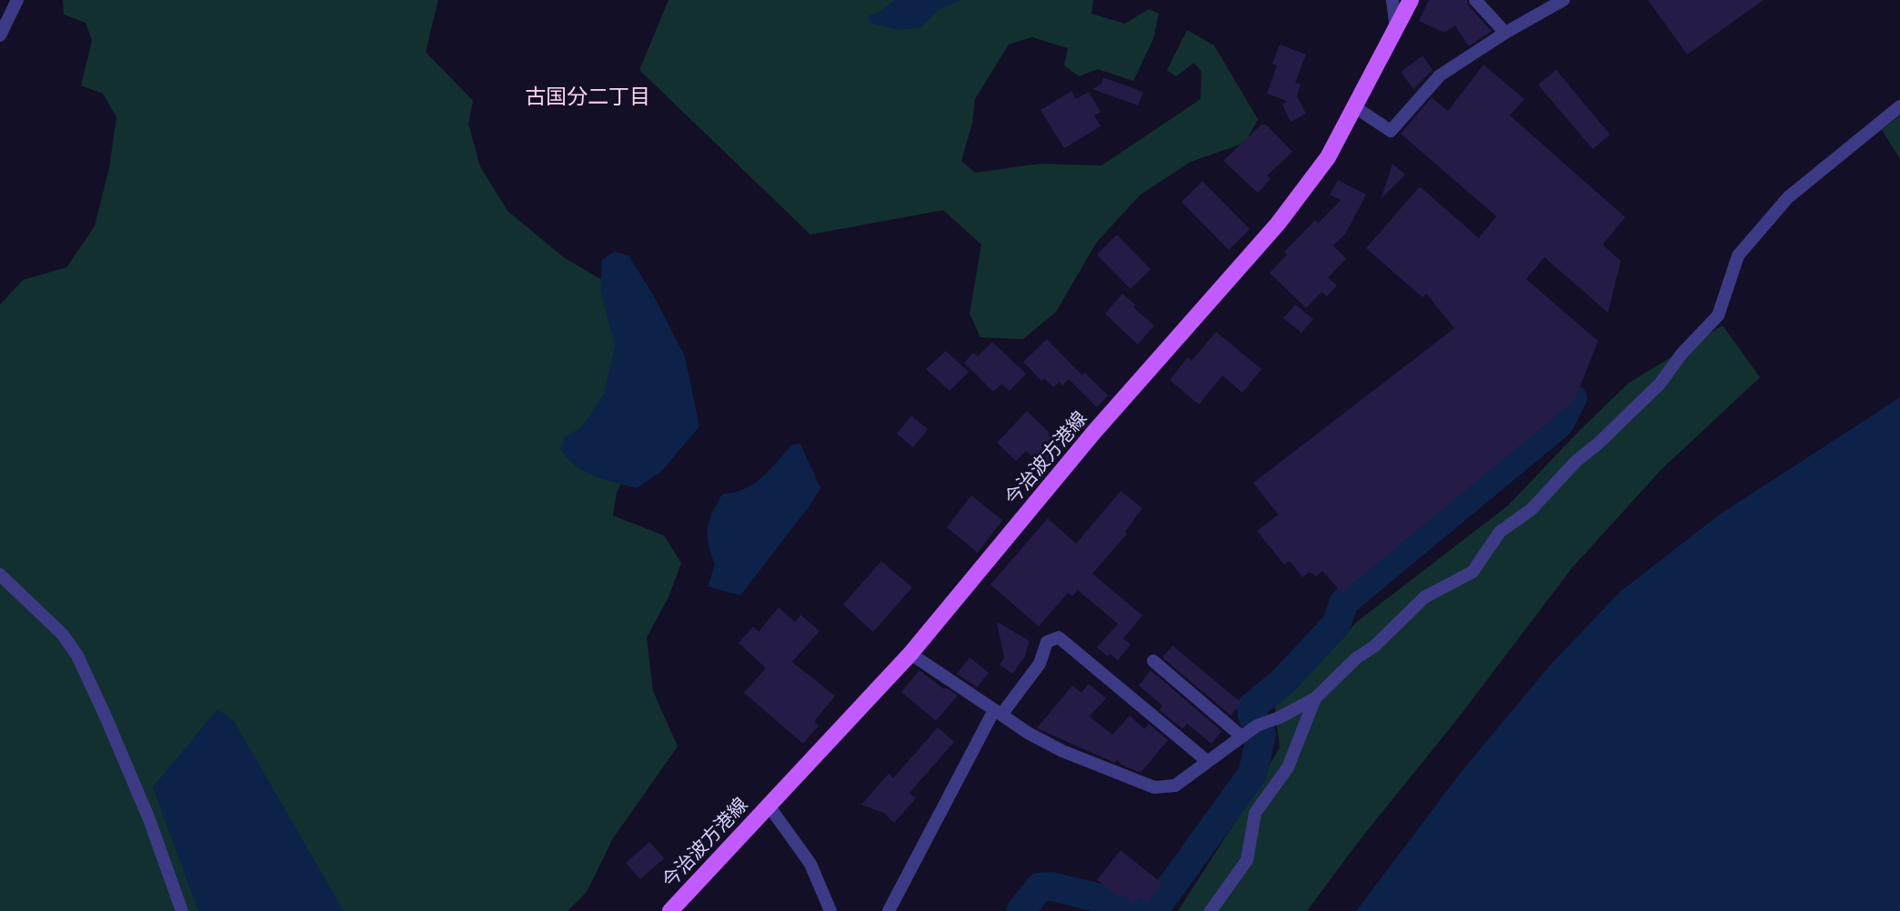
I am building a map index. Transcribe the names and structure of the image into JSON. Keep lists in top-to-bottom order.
{
  "streets": {
    "main road": ["今治波方港線"]
  },
  "districts": ["古国分二丁目"]
}
